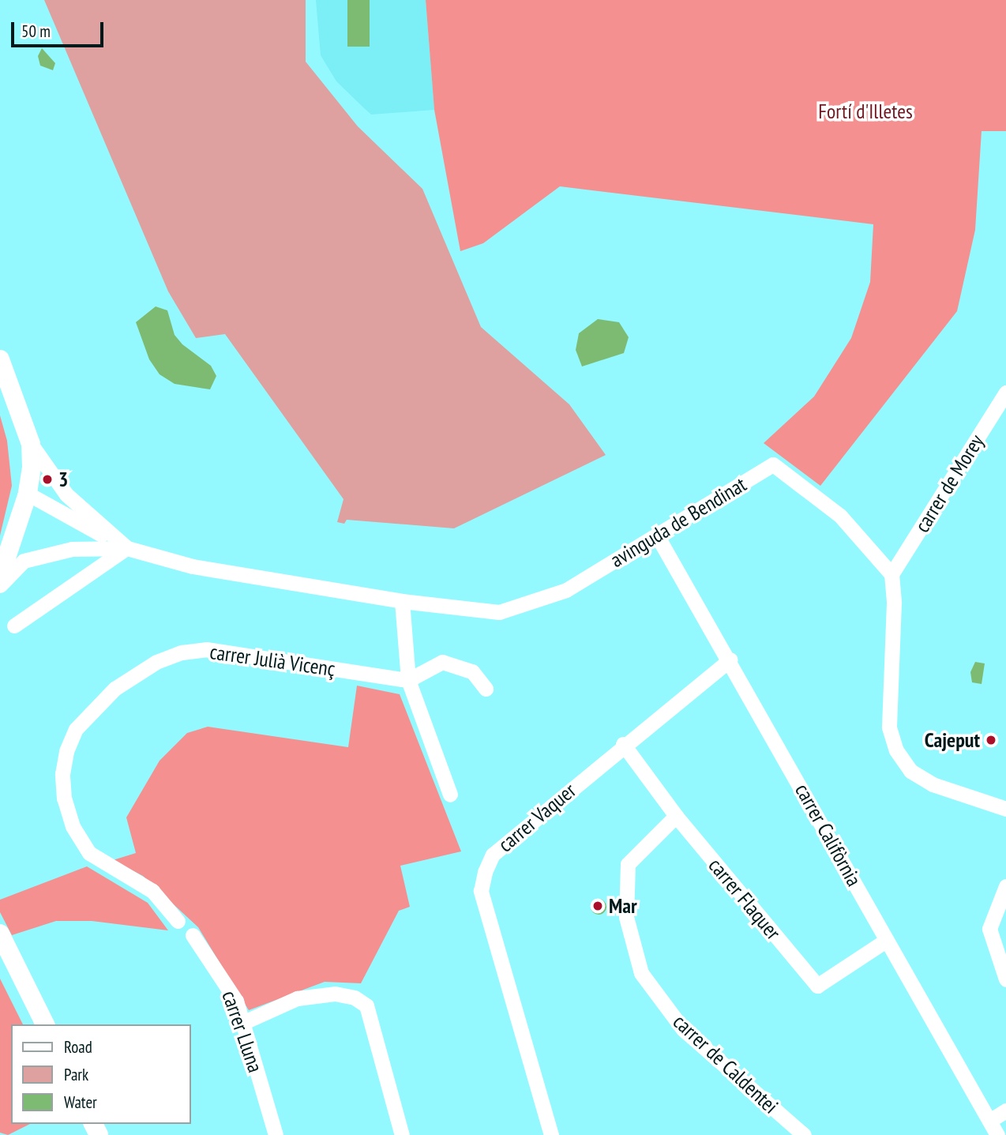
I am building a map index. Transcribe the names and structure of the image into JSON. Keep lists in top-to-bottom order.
{
  "streets": {
    "street": [
      "carrer de Morey",
      "avinguda de Bendinat",
      "carrer Julià Vicenç",
      "carrer Vaquer",
      "carrer Califòrnia",
      "carrer Flaquer",
      "carrer Lluna",
      "carrer de Caldentei"
    ]
  },
  "crossings": [
    ["carrer de Morey", "avinguda de Bendinat"],
    ["avinguda de Bendinat", "carrer Califòrnia"],
    ["carrer Vaquer", "carrer Califòrnia"],
    ["carrer Vaquer", "carrer Flaquer"],
    ["carrer Califòrnia", "carrer Flaquer"],
    ["carrer Flaquer", "carrer de Caldentei"]
  ],
  "parks": ["Fortí d'Illetes"],
  "places": ["3", "Cajeput", "Mar"],
  "legend": ["Road", "Park", "Water"],
  "scale_bar": "50 m"
}
